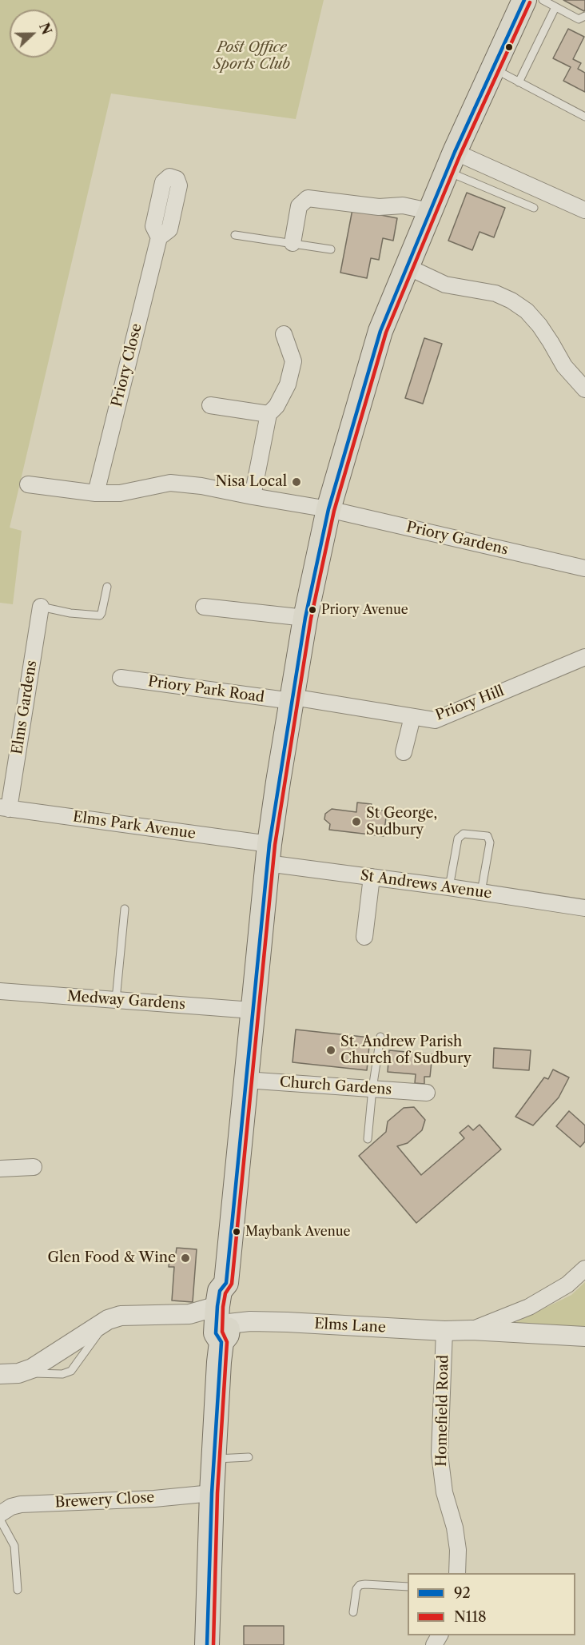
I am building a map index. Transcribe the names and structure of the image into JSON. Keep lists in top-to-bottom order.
{
  "streets": {
    "street": [
      "Priory Close",
      "Priory Gardens",
      "Priory Park Road",
      "Priory Hill",
      "Elms Gardens",
      "Elms Park Avenue",
      "St Andrews Avenue",
      "Medway Gardens",
      "Church Gardens",
      "Elms Lane",
      "Homefield Road",
      "Brewery Close"
    ]
  },
  "crossings": [
    ["Priory Park Road", "Priory Hill"],
    ["Elms Gardens", "Elms Park Avenue"],
    ["Elms Park Avenue", "St Andrews Avenue"],
    ["Elms Lane", "Homefield Road"]
  ],
  "parks": ["Post Office Sports Club"],
  "places": [
    "Nisa Local",
    "Priory Avenue",
    "St George, Sudbury",
    "St. Andrew Parish Church of Sudbury",
    "Maybank Avenue",
    "Glen Food & Wine"
  ],
  "lines": ["transit line 92", "transit line N118"],
  "legend": ["92", "N118"],
  "north": "right"
}
